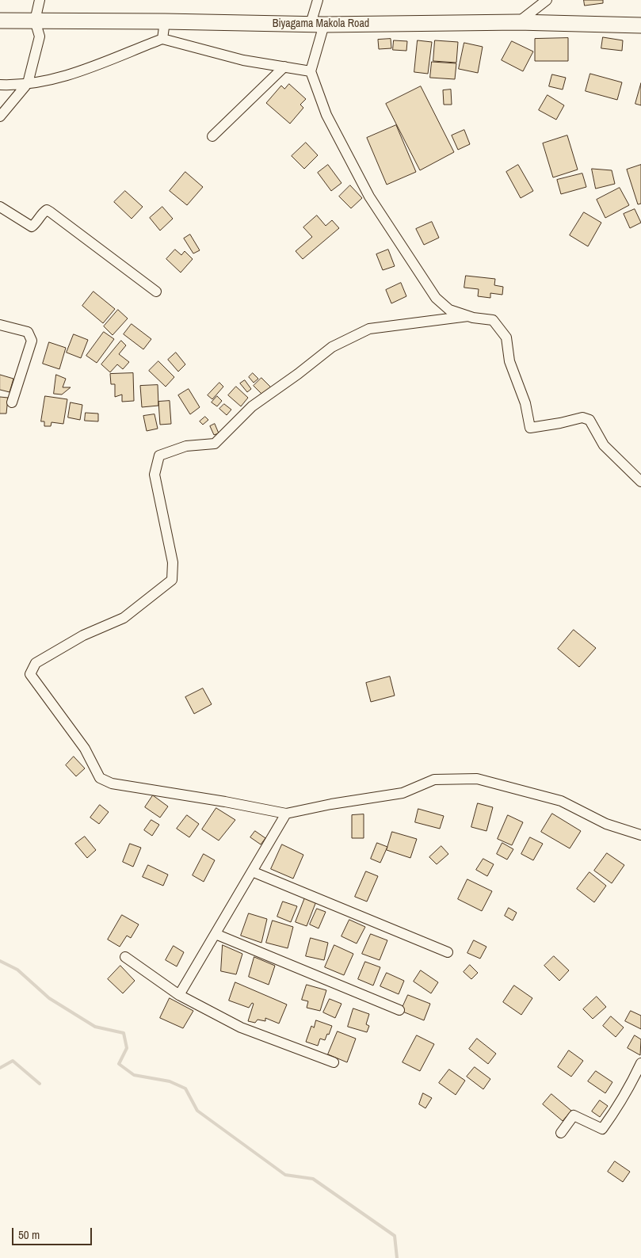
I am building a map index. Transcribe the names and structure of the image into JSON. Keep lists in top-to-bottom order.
{
  "streets": {
    "main road": ["Biyagama Makola Road"]
  },
  "scale_bar": "50 m"
}
